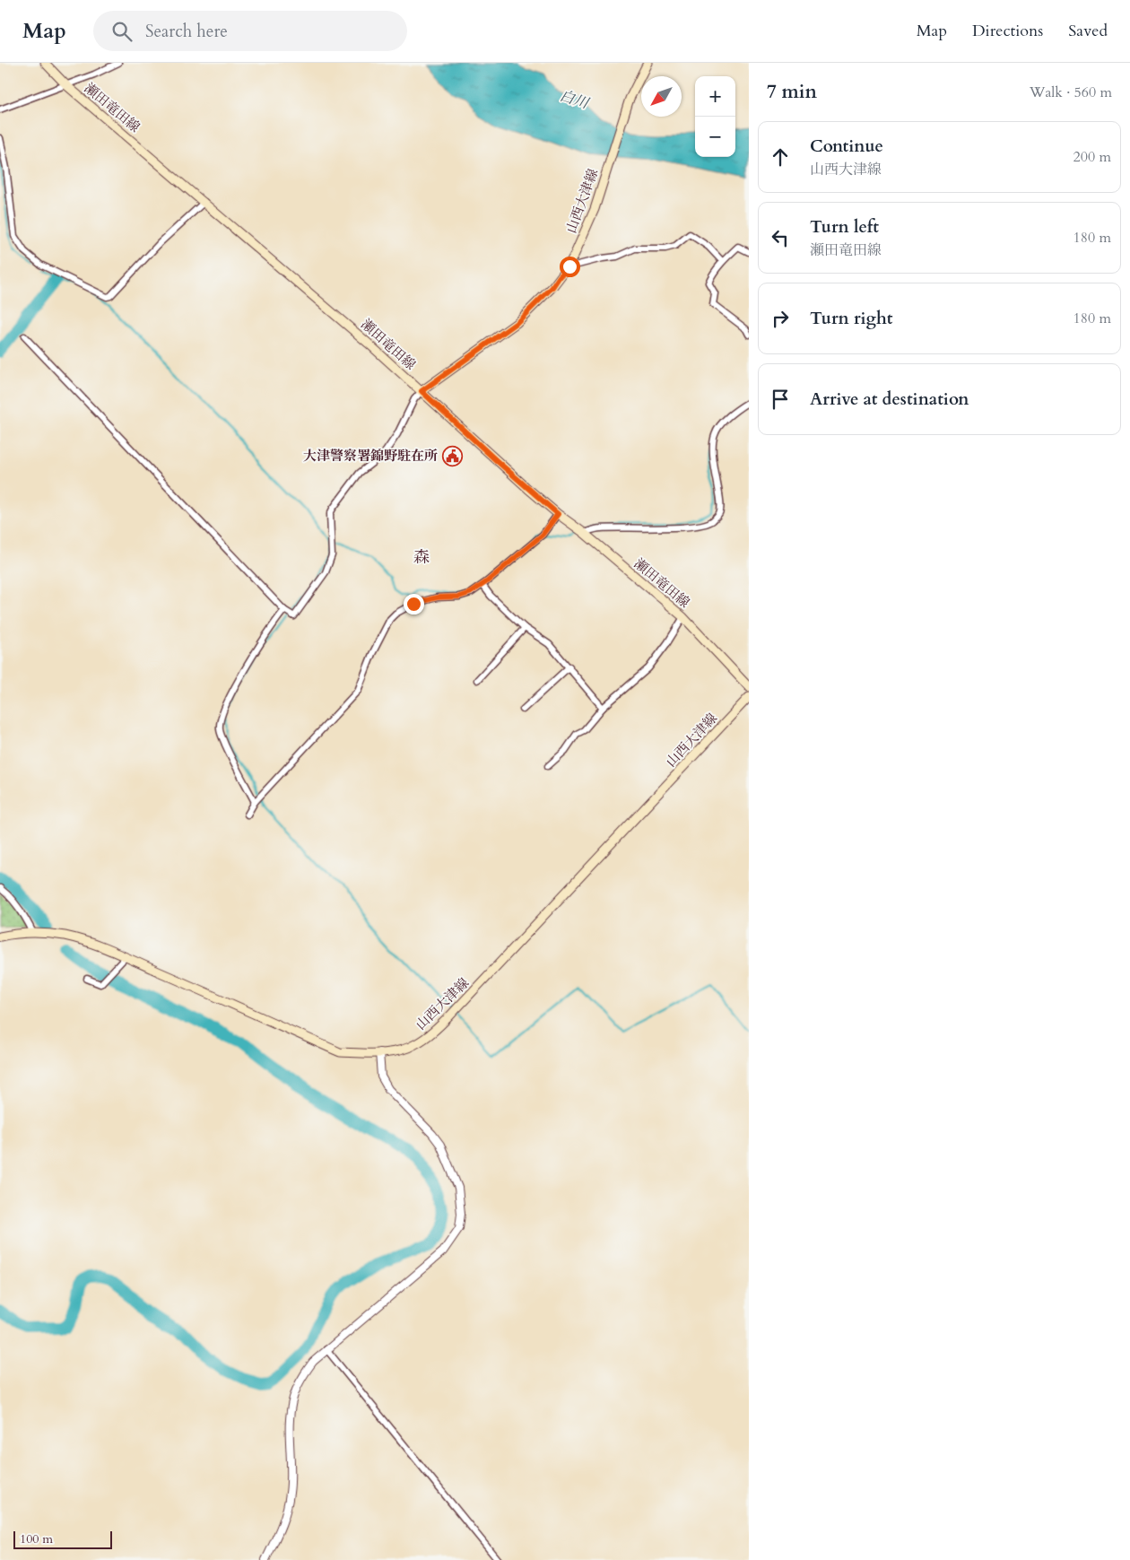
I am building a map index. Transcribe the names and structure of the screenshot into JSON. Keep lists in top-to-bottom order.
{
  "streets": {
    "main road": ["瀬田竜田線", "山西大津線"]
  },
  "crossings": [
    ["瀬田竜田線", "山西大津線"]
  ],
  "districts": ["森"],
  "water": ["白川"],
  "places": {
    "public building": ["大津警察署錦野駐在所"]
  },
  "scale_bar": "100 m",
  "north": "bottom left",
  "page": {
    "header": "Map",
    "search": "Search here",
    "nav": ["Map", "Directions", "Saved"],
    "heading": ["7 min", "Walk · 560 m"],
    "map_buttons": ["+", "−"],
    "list": [
      ["Continue", "山西大津線", "200 m"],
      ["Turn left", "瀬田竜田線", "180 m"],
      ["Turn right", "180 m"],
      "Arrive at destination"
    ],
    "scale": "100 m"
  }
}
